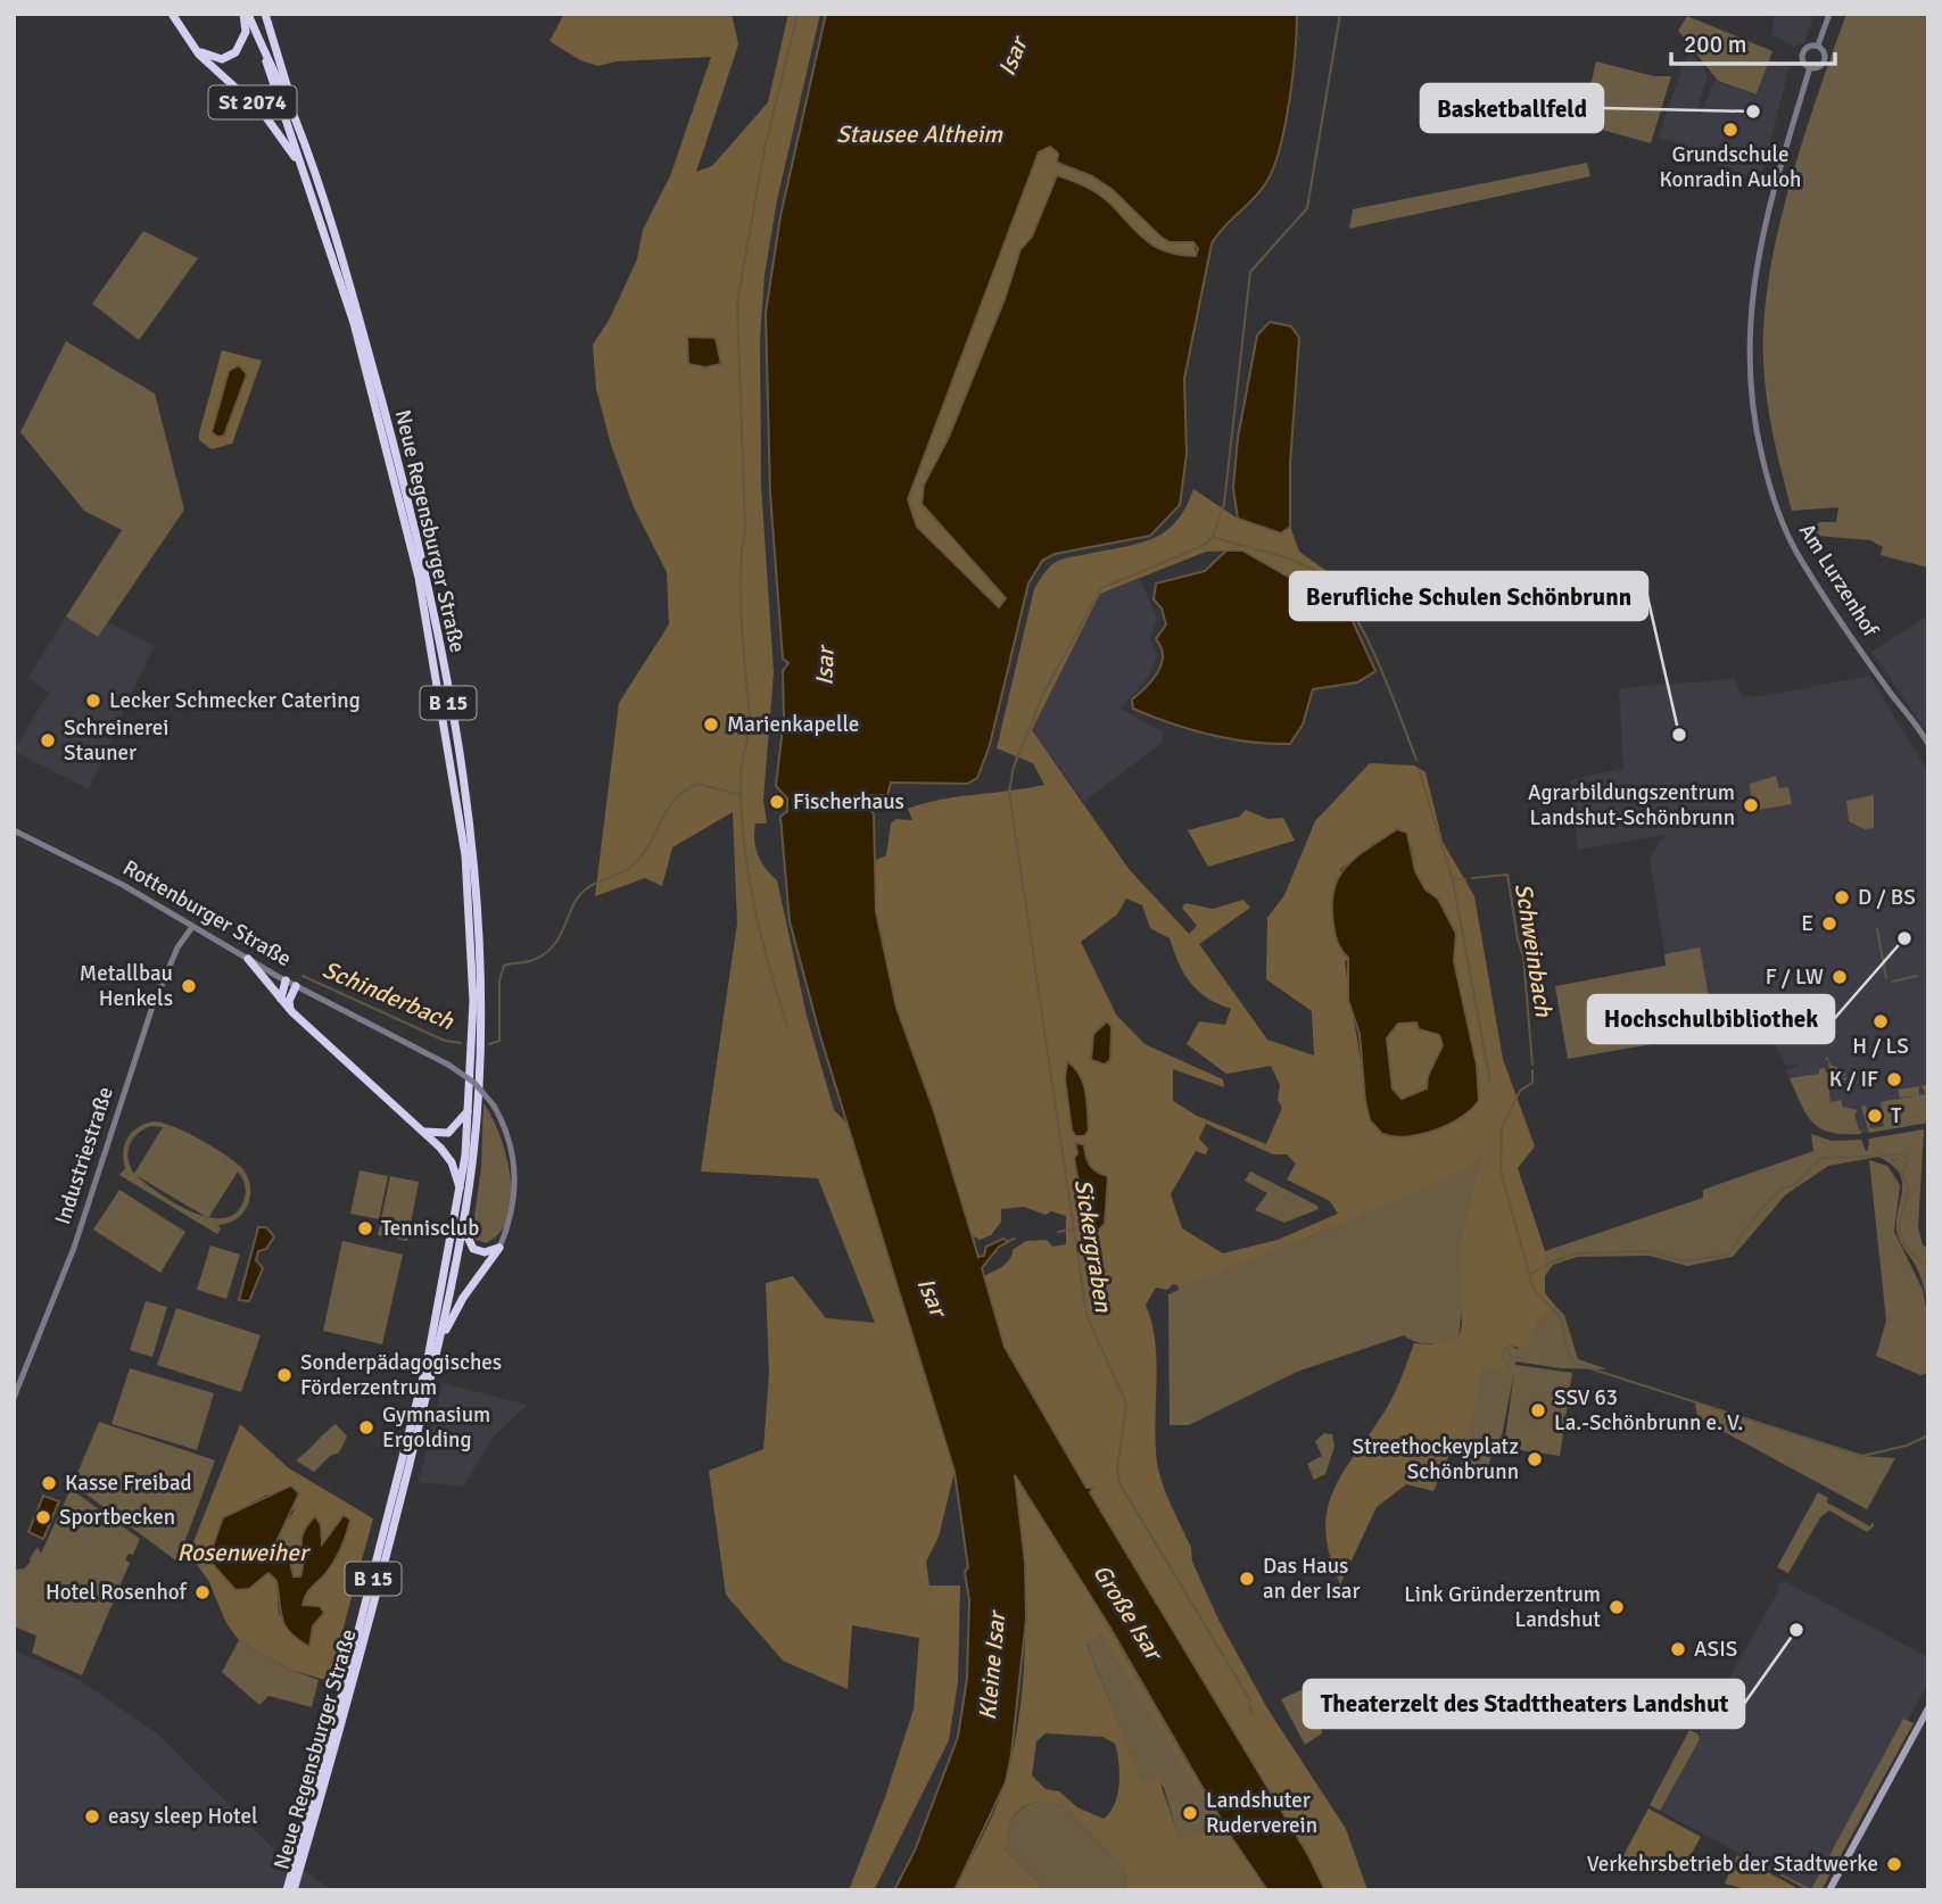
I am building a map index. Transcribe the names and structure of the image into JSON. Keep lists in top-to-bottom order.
{
  "streets": {
    "highway": ["St 2074", "Neue Regensburger Straße", "B 15"],
    "street": ["Am Lurzenhof", "Rottenburger Straße", "Industriestraße"]
  },
  "crossings": [
    ["St 2074", "Neue Regensburger Straße"],
    ["St 2074", "B 15"],
    ["Neue Regensburger Straße", "B 15"],
    ["Rottenburger Straße", "Industriestraße"]
  ],
  "water": [
    "Isar",
    "Stausee Altheim",
    "Schweinbach",
    "Schinderbach",
    "Sickergraben",
    "Rosenweiher",
    "Große Isar",
    "Kleine Isar"
  ],
  "places": [
    "Basketballfeld",
    "Grundschule Konradin Auloh",
    "Lecker Schmecker Catering",
    "Marienkapelle",
    "Berufliche Schulen Schönbrunn",
    "Schreinerei Stauner",
    "Fischerhaus",
    "Agrarbildungszentrum Landshut-Schönbrunn",
    "D / BS",
    "E",
    "Hochschulbibliothek",
    "F / LW",
    "Metallbau Henkels",
    "H / LS",
    "K / IF",
    "T",
    "Tennisclub",
    "Sonderpädagogisches Förderzentrum",
    "SSV 63 La.-Schönbrunn e. V.",
    "Gymnasium Ergolding",
    "Streethockeyplatz Schönbrunn",
    "Kasse Freibad",
    "Sportbecken",
    "Das Haus an der Isar",
    "Hotel Rosenhof",
    "Link Gründerzentrum Landshut",
    "Theaterzelt des Stadttheaters Landshut",
    "ASIS",
    "Landshuter Ruderverein",
    "easy sleep Hotel",
    "Verkehrsbetrieb der Stadtwerke"
  ],
  "scale_bar": "200 m"
}
